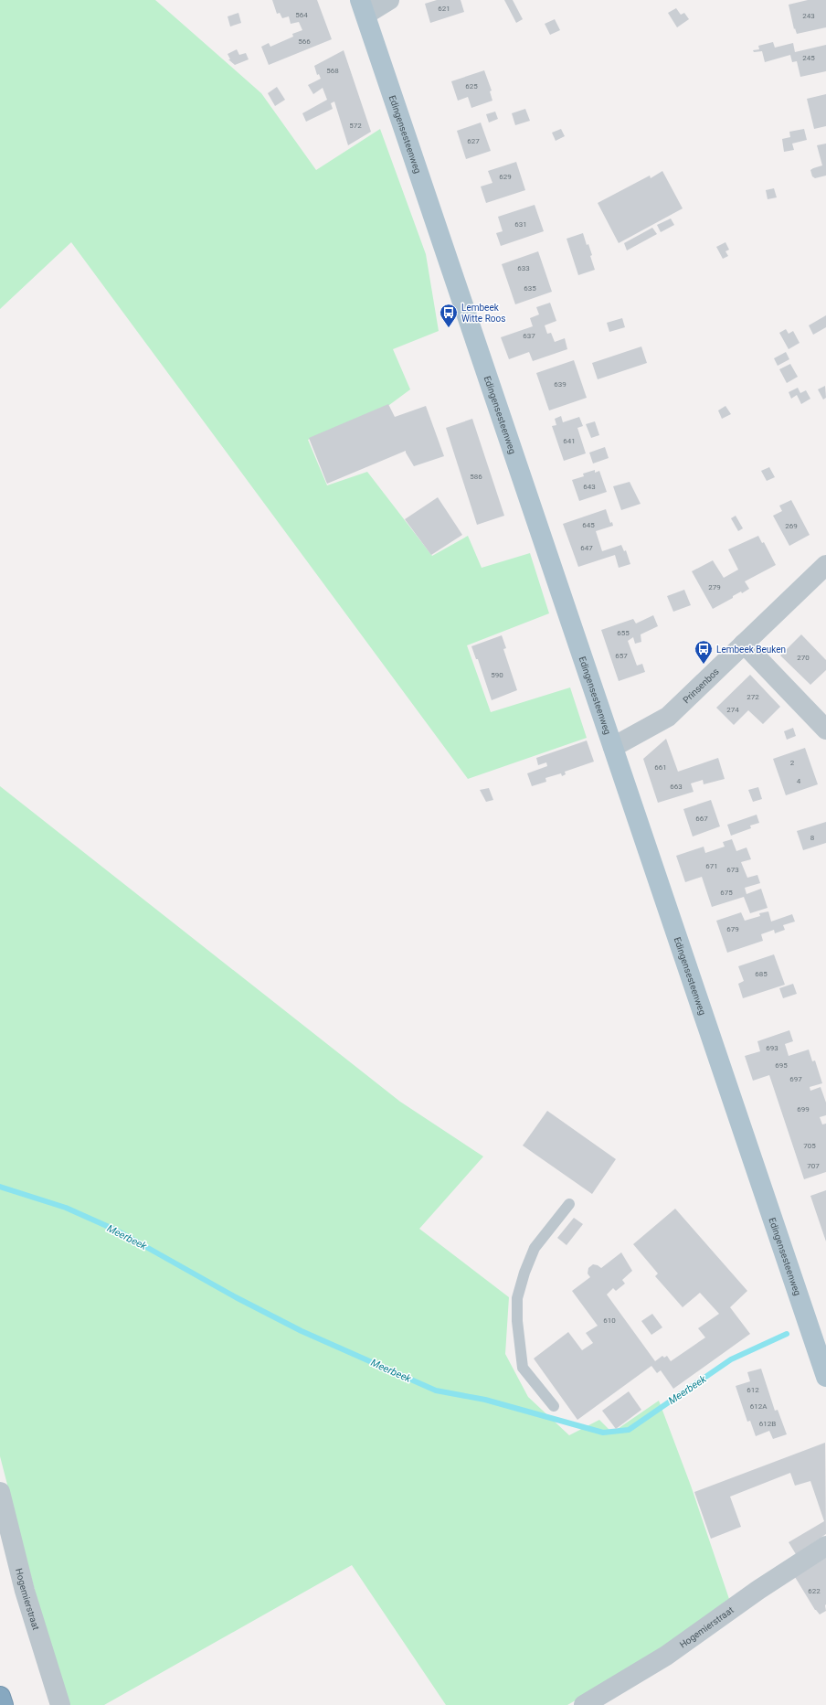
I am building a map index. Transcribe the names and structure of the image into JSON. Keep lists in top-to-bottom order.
{
  "streets": {
    "main road": ["Edingensesteenweg"],
    "street": ["Prinsenbos", "Hogemierstraat"]
  },
  "crossings": [
    ["Edingensesteenweg", "Prinsenbos"]
  ],
  "water": ["Meerbeek"],
  "places": {
    "bus stop": ["Lembeek Witte Roos", "Lembeek Beuken"]
  },
  "house_numbers": [
    "621",
    "564",
    "243",
    "566",
    "245",
    "568",
    "625",
    "572",
    "627",
    "629",
    "631",
    "633",
    "635",
    "637",
    "639",
    "641",
    "586",
    "643",
    "645",
    "269",
    "647",
    "279",
    "655",
    "657",
    "270",
    "590",
    "272",
    "274",
    "2",
    "661",
    "4",
    "663",
    "667",
    "8",
    "671",
    "673",
    "675",
    "679",
    "685",
    "693",
    "695",
    "697",
    "699",
    "705",
    "707",
    "610",
    "612",
    "612A",
    "612B",
    "622"
  ]
}
